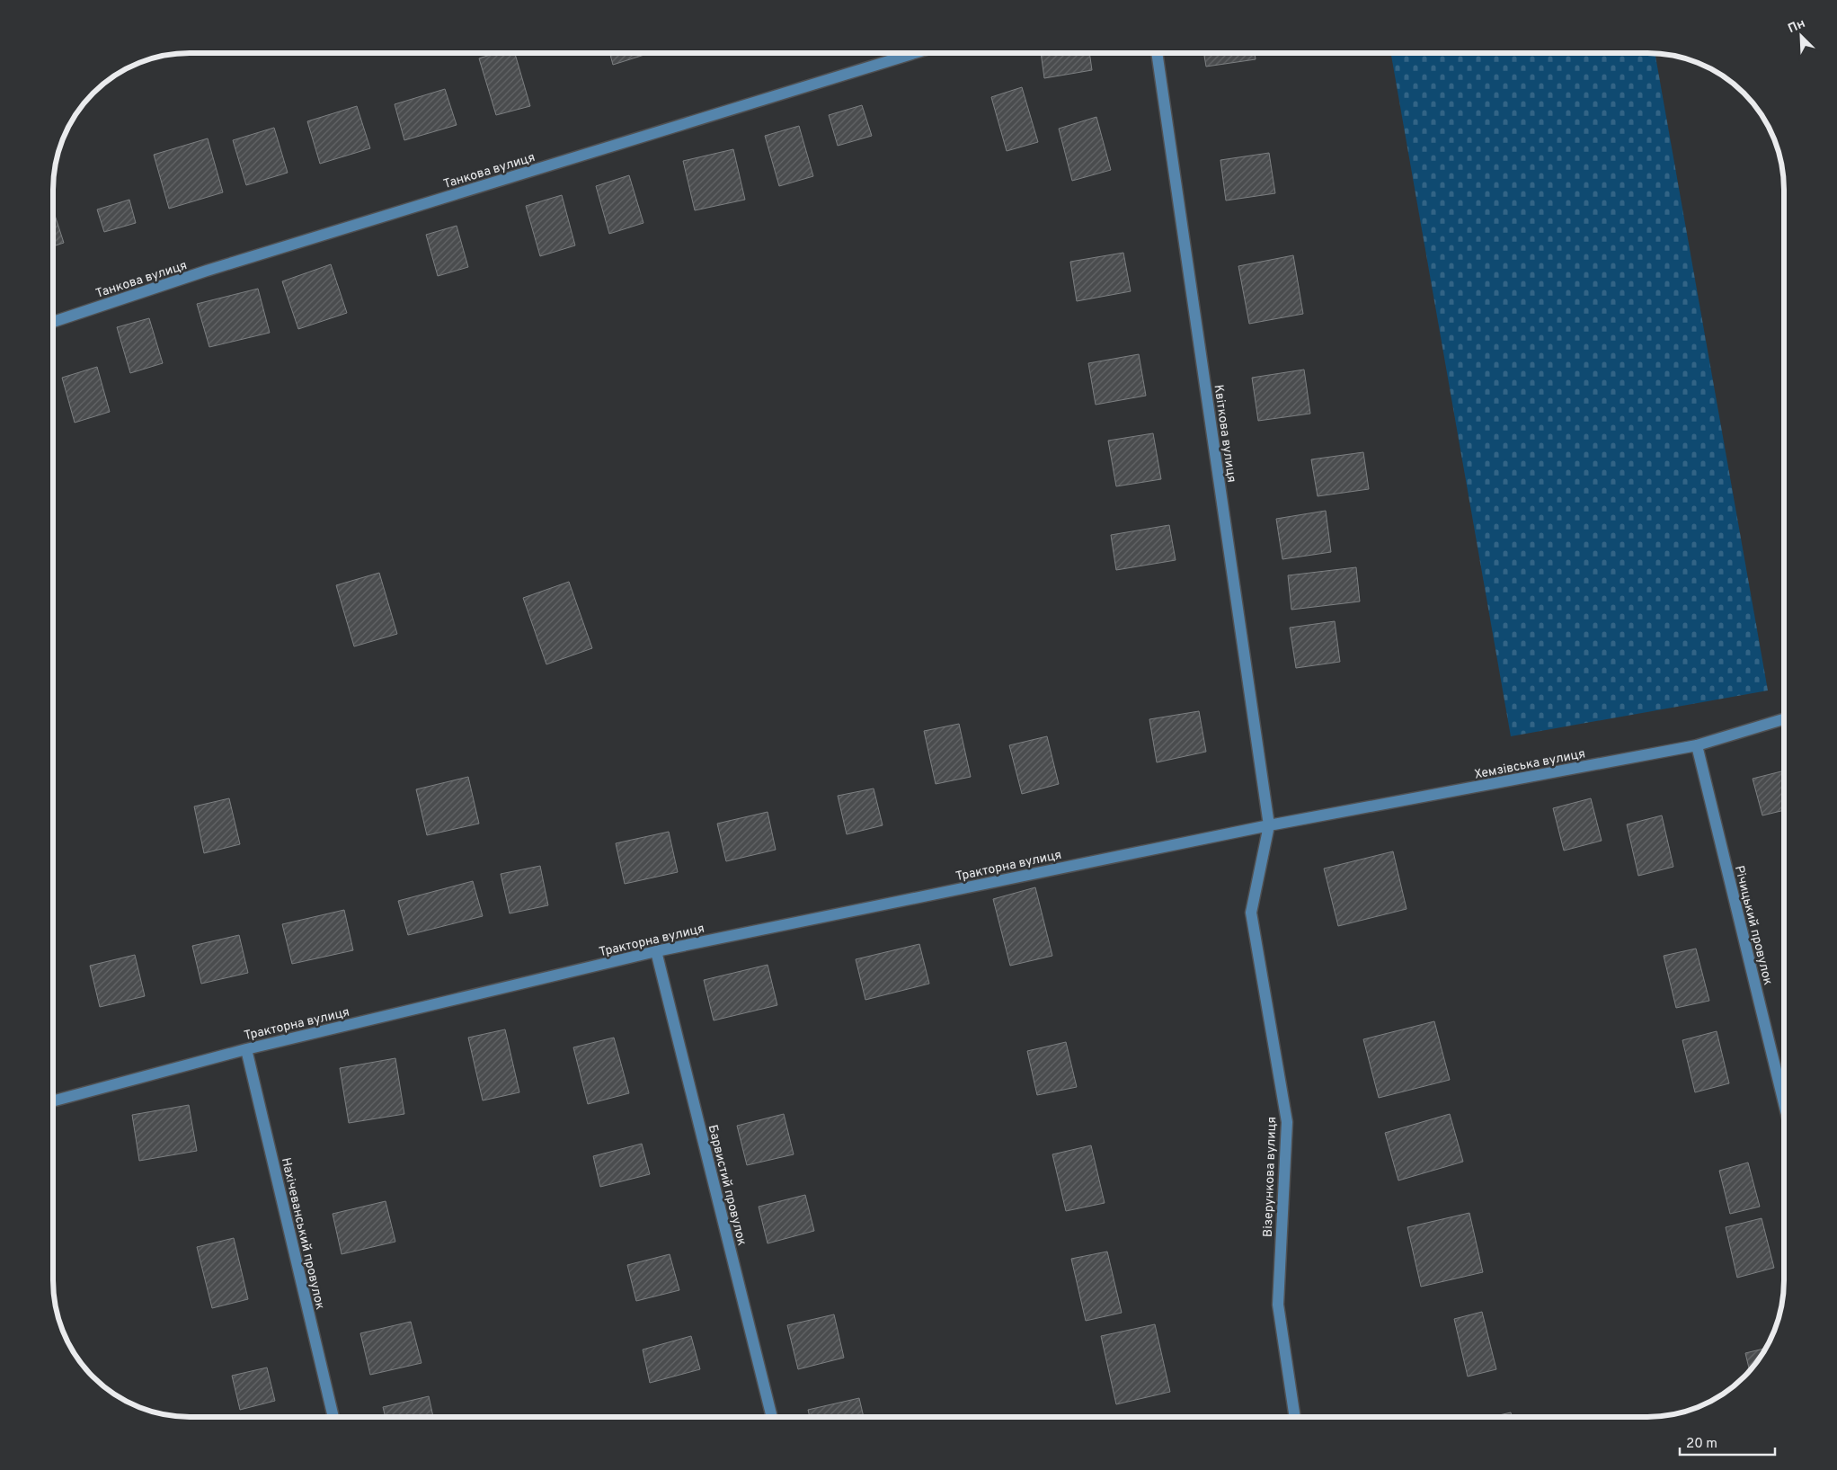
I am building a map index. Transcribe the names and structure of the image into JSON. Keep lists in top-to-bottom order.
{
  "streets": {
    "street": [
      "Танкова вулиця",
      "Квіткова вулиця",
      "Хемзівська вулиця",
      "Тракторна вулиця",
      "Річицький провулок",
      "Візерункова вулиця",
      "Барвистий провулок",
      "Нахічеванський провулок"
    ]
  },
  "crossings": [
    ["Квіткова вулиця", "Хемзівська вулиця"],
    ["Квіткова вулиця", "Тракторна вулиця"],
    ["Квіткова вулиця", "Візерункова вулиця"],
    ["Хемзівська вулиця", "Тракторна вулиця"],
    ["Хемзівська вулиця", "Річицький провулок"],
    ["Хемзівська вулиця", "Візерункова вулиця"],
    ["Тракторна вулиця", "Візерункова вулиця"],
    ["Тракторна вулиця", "Барвистий провулок"],
    ["Тракторна вулиця", "Нахічеванський провулок"]
  ],
  "scale_bar": "20 m",
  "north": "top left"
}
